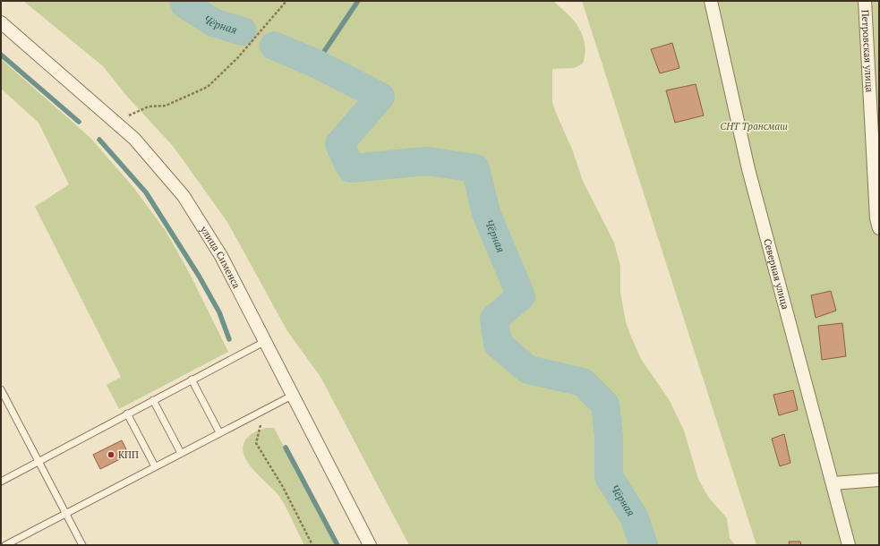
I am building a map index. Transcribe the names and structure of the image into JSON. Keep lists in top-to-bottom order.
{
  "streets": {
    "street": ["Петровская улица", "улица Сименса", "Северная улица"]
  },
  "water": ["Чёрная"],
  "parks": ["СНТ Трансмаш"],
  "places": ["КПП"]
}
